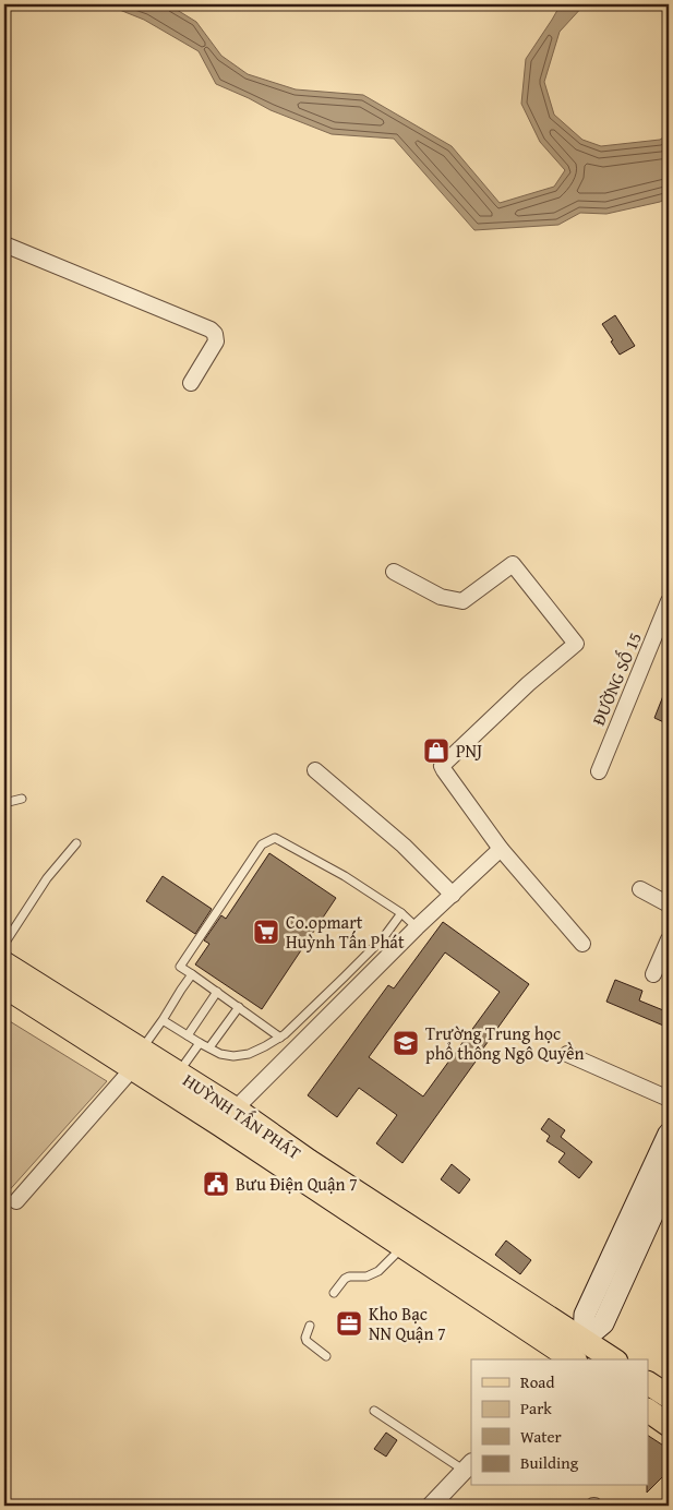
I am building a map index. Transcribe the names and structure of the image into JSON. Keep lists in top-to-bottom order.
{
  "streets": {
    "main road": ["HUỲNH TẤN PHÁT"],
    "street": ["ĐƯỜNG SỐ 15"]
  },
  "places": {
    "shop": ["PNJ"],
    "supermarket": ["Co.opmart Huỳnh Tấn Phát"],
    "school or university": ["Trường Trung học phổ thông Ngô Quyền"],
    "public building": ["Bưu Điện Quận 7"],
    "office": ["Kho Bạc NN Quận 7"]
  },
  "legend": [
    "Road",
    "Park",
    "Water",
    "Building"
  ]
}
